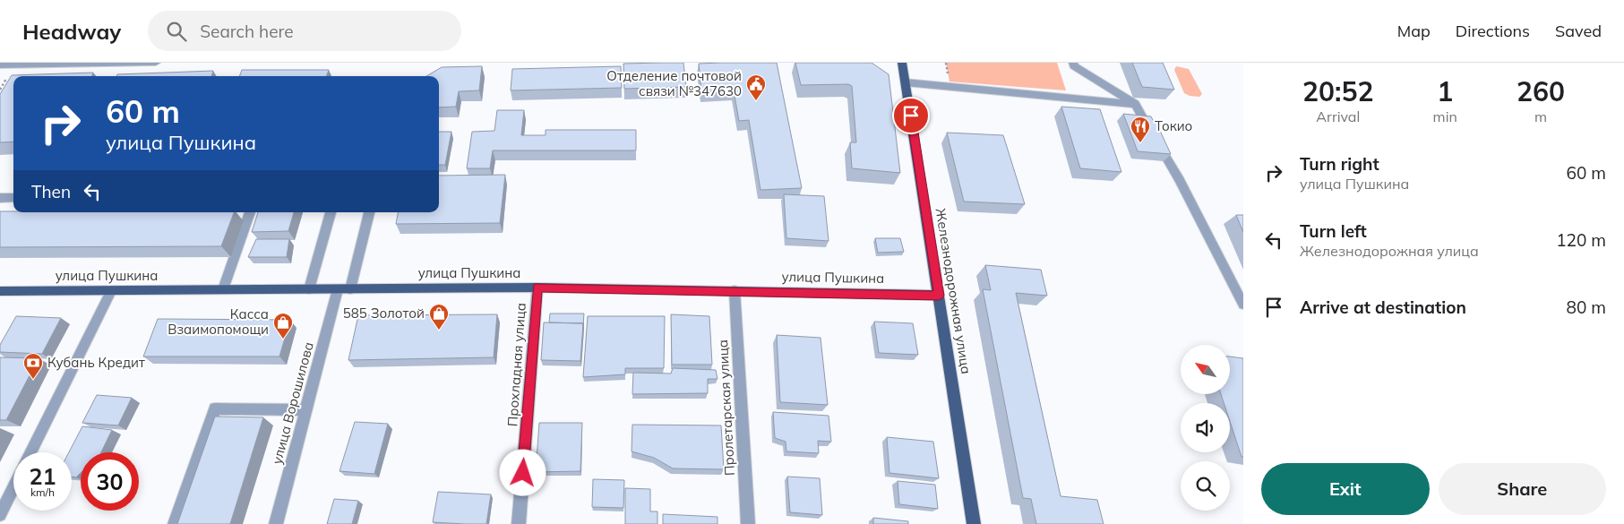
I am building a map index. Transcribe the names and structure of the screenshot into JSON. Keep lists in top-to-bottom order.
{
  "streets": {
    "main road": ["улица Пушкина", "Железнодорожная улица"],
    "street": ["Прохладная улица", "улица Ворошилова", "Пролетарская улица"]
  },
  "crossings": [
    ["улица Пушкина", "Железнодорожная улица"],
    ["улица Пушкина", "Прохладная улица"],
    ["улица Пушкина", "улица Ворошилова"],
    ["улица Пушкина", "Пролетарская улица"]
  ],
  "places": {
    "public building": ["Отделение почтовой связи №347630"],
    "restaurant": ["Токио"],
    "shop": ["585 Золотой", "Касса Взаимопомощи"],
    "bank": ["Кубань Кредит"]
  },
  "north": "top left",
  "page": {
    "header": "Headway",
    "search": "Search here",
    "nav": ["Map", "Directions", "Saved"],
    "eta": [
      "20:52",
      "Arrival",
      "1",
      "min",
      "260",
      "m"
    ],
    "turn": ["60 m", "улица Пушкина"],
    "list": [
      {
        "name": "Turn right",
        "note": "улица Пушкина",
        "value": "60 m"
      },
      {
        "name": "Turn left",
        "note": "Железнодорожная улица",
        "value": "120 m"
      },
      {
        "name": "Arrive at destination",
        "value": "80 m"
      }
    ],
    "then": "Then",
    "speed": "21 km/h",
    "limit": "30",
    "buttons": ["Exit", "Share"]
  }
}
